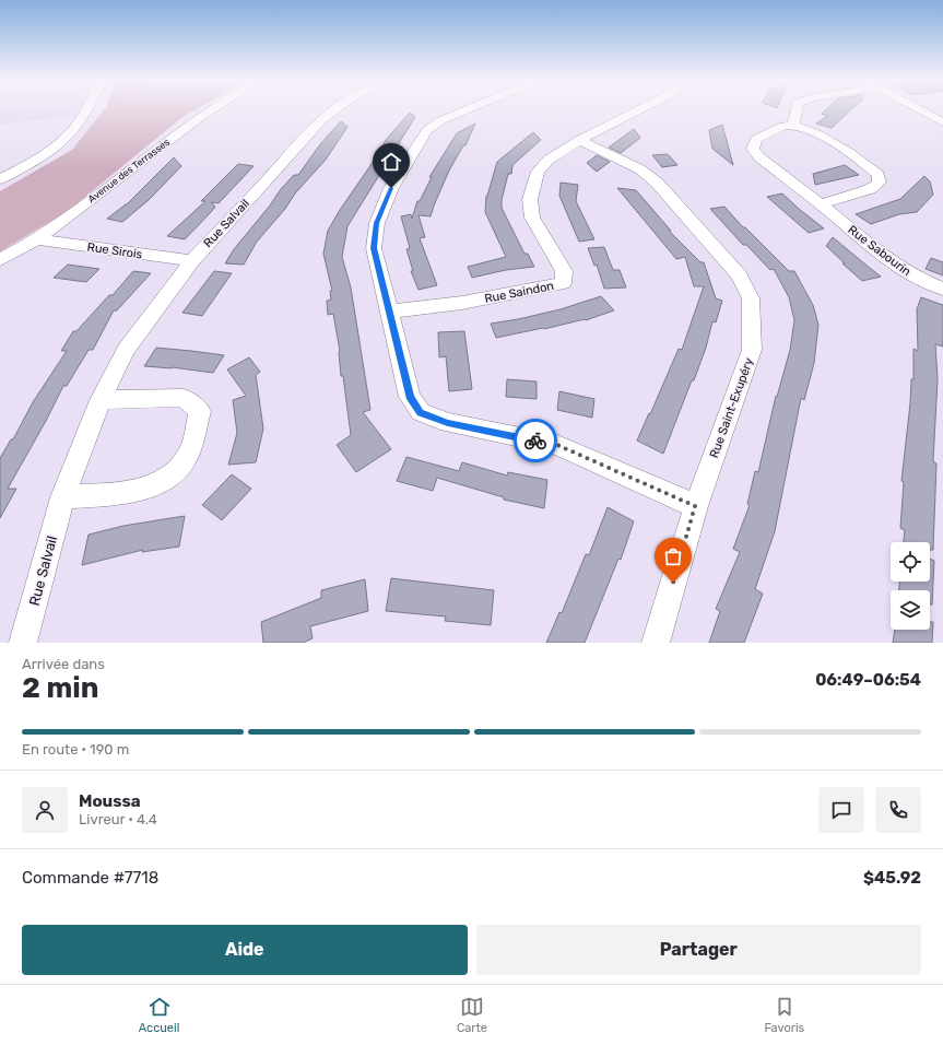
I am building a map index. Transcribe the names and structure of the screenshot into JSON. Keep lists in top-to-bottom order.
{
  "streets": {
    "street": [
      "Avenue des Terrasses",
      "Rue Salvail",
      "Rue Sirois",
      "Rue Sabourin",
      "Rue Saindon",
      "Rue Saint-Exupéry"
    ]
  },
  "crossings": [
    ["Avenue des Terrasses", "Rue Sirois"],
    ["Rue Salvail", "Rue Sirois"],
    ["Rue Saindon", "Rue Saint-Exupéry"]
  ],
  "page": {
    "heading": ["2 min", "Arrivée dans", "06:49–06:54"],
    "panel": [
      "Moussa",
      "Livreur · 4.4",
      "Commande #7718",
      "$45.92"
    ],
    "bar": "En route · 190 m",
    "buttons": ["Aide", "Partager"],
    "tabs": ["Accueil", "Carte", "Favoris"]
  }
}
